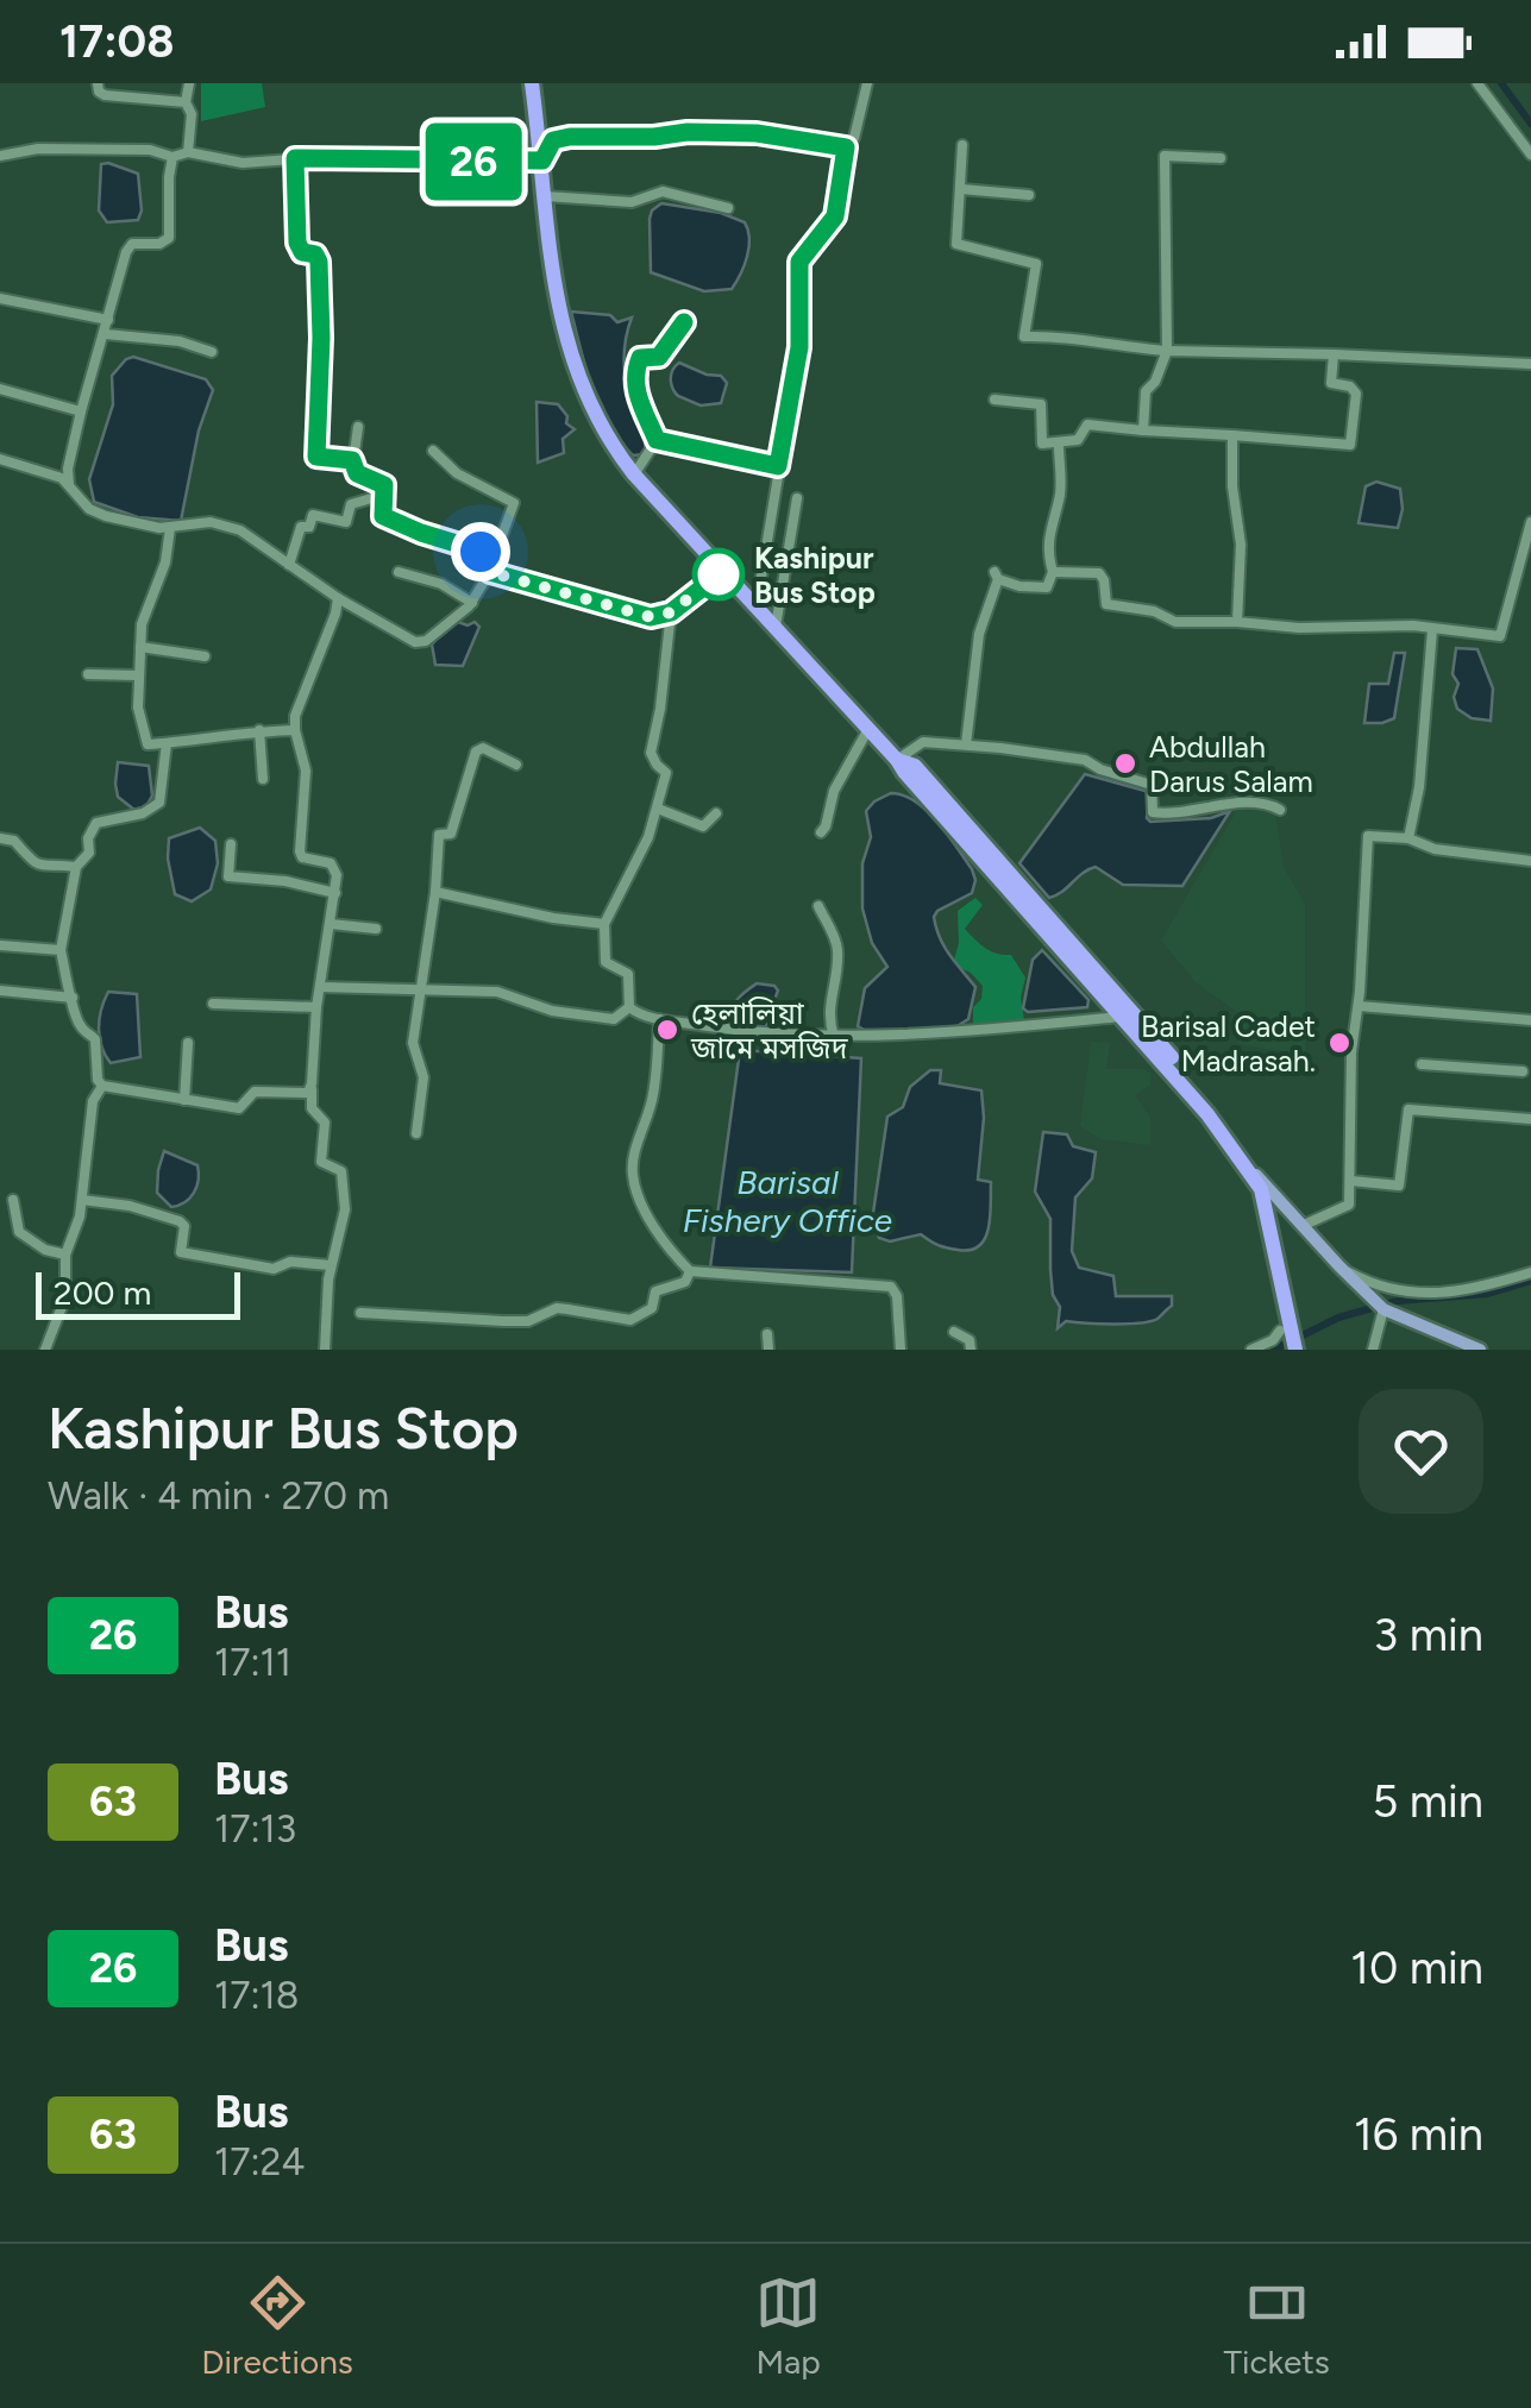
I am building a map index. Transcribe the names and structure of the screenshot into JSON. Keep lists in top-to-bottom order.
{
  "water": ["Barisal Fishery Office"],
  "places": [
    "Kashipur Bus Stop",
    "Abdullah Darus Salam",
    "হেলালিয়া জামে মসজিদ",
    "Barisal Cadet Madrasah."
  ],
  "lines": ["bus line 26"],
  "scale_bar": "200 m",
  "page": {
    "status": "17:08",
    "on_map": "26",
    "scale": "200 m",
    "heading": ["Kashipur Bus Stop", "Walk · 4 min · 270 m"],
    "list": [
      {
        "mark": "26",
        "name": "Bus",
        "note": "17:11",
        "value": "3 min"
      },
      {
        "mark": "63",
        "name": "Bus",
        "note": "17:13",
        "value": "5 min"
      },
      {
        "mark": "26",
        "name": "Bus",
        "note": "17:18",
        "value": "10 min"
      },
      {
        "mark": "63",
        "name": "Bus",
        "note": "17:24",
        "value": "16 min"
      }
    ],
    "tabs": ["Directions", "Map", "Tickets"]
  }
}
